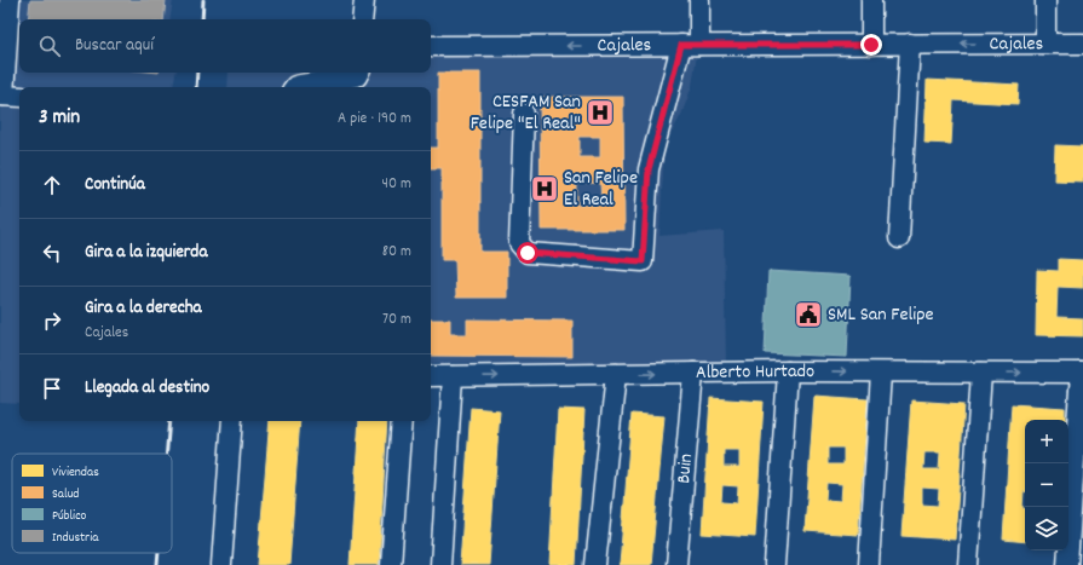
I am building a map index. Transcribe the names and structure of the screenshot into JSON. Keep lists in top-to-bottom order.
{
  "streets": {
    "street": ["Cajales", "Alberto Hurtado", "Buin"]
  },
  "crossings": [
    ["Alberto Hurtado", "Buin"]
  ],
  "one_way": ["Cajales", "Alberto Hurtado"],
  "places": {
    "hospital": ["CESFAM San Felipe \"El Real\"", "San Felipe El Real"],
    "public building": ["SML San Felipe"]
  },
  "legend": [
    "Viviendas",
    "Salud",
    "Público",
    "Industria"
  ],
  "page": {
    "search": "Buscar aquí",
    "heading": ["3 min", "A pie · 190 m"],
    "list": [
      ["Continúa", "40 m"],
      ["Gira a la izquierda", "80 m"],
      ["Gira a la derecha", "Cajales", "70 m"],
      "Llegada al destino"
    ],
    "map_buttons": ["+", "−"]
  }
}
